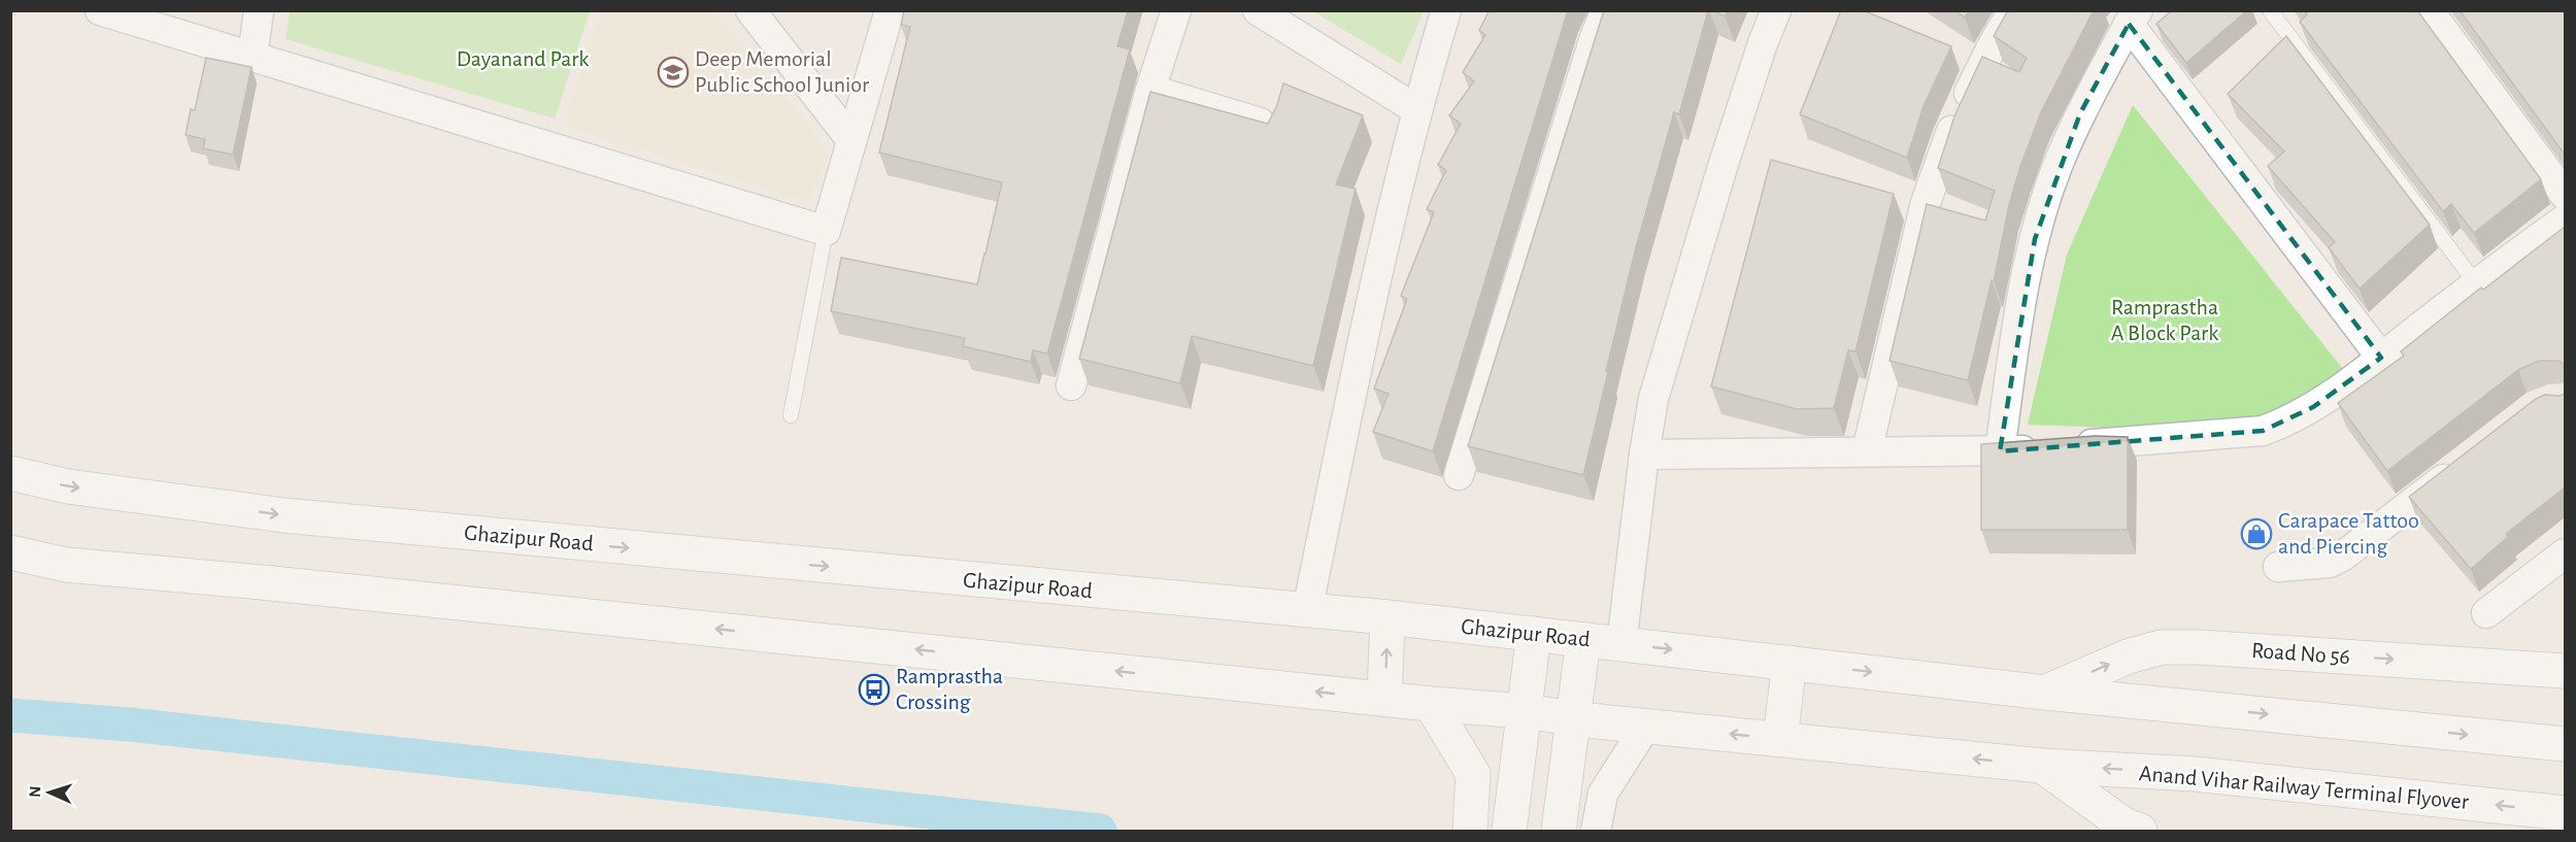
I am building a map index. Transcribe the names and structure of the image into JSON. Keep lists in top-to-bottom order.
{
  "streets": {
    "main road": ["Ghazipur Road", "Road No 56", "Anand Vihar Railway Terminal Flyover"]
  },
  "crossings": [
    ["Ghazipur Road", "Road No 56"]
  ],
  "parks": ["Dayanand Park", "Ramprastha A Block Park"],
  "places": {
    "school or university": ["Deep Memorial Public School Junior"],
    "shop": ["Carapace Tattoo and Piercing"],
    "bus stop": ["Ramprastha Crossing"]
  },
  "north": "left"
}
